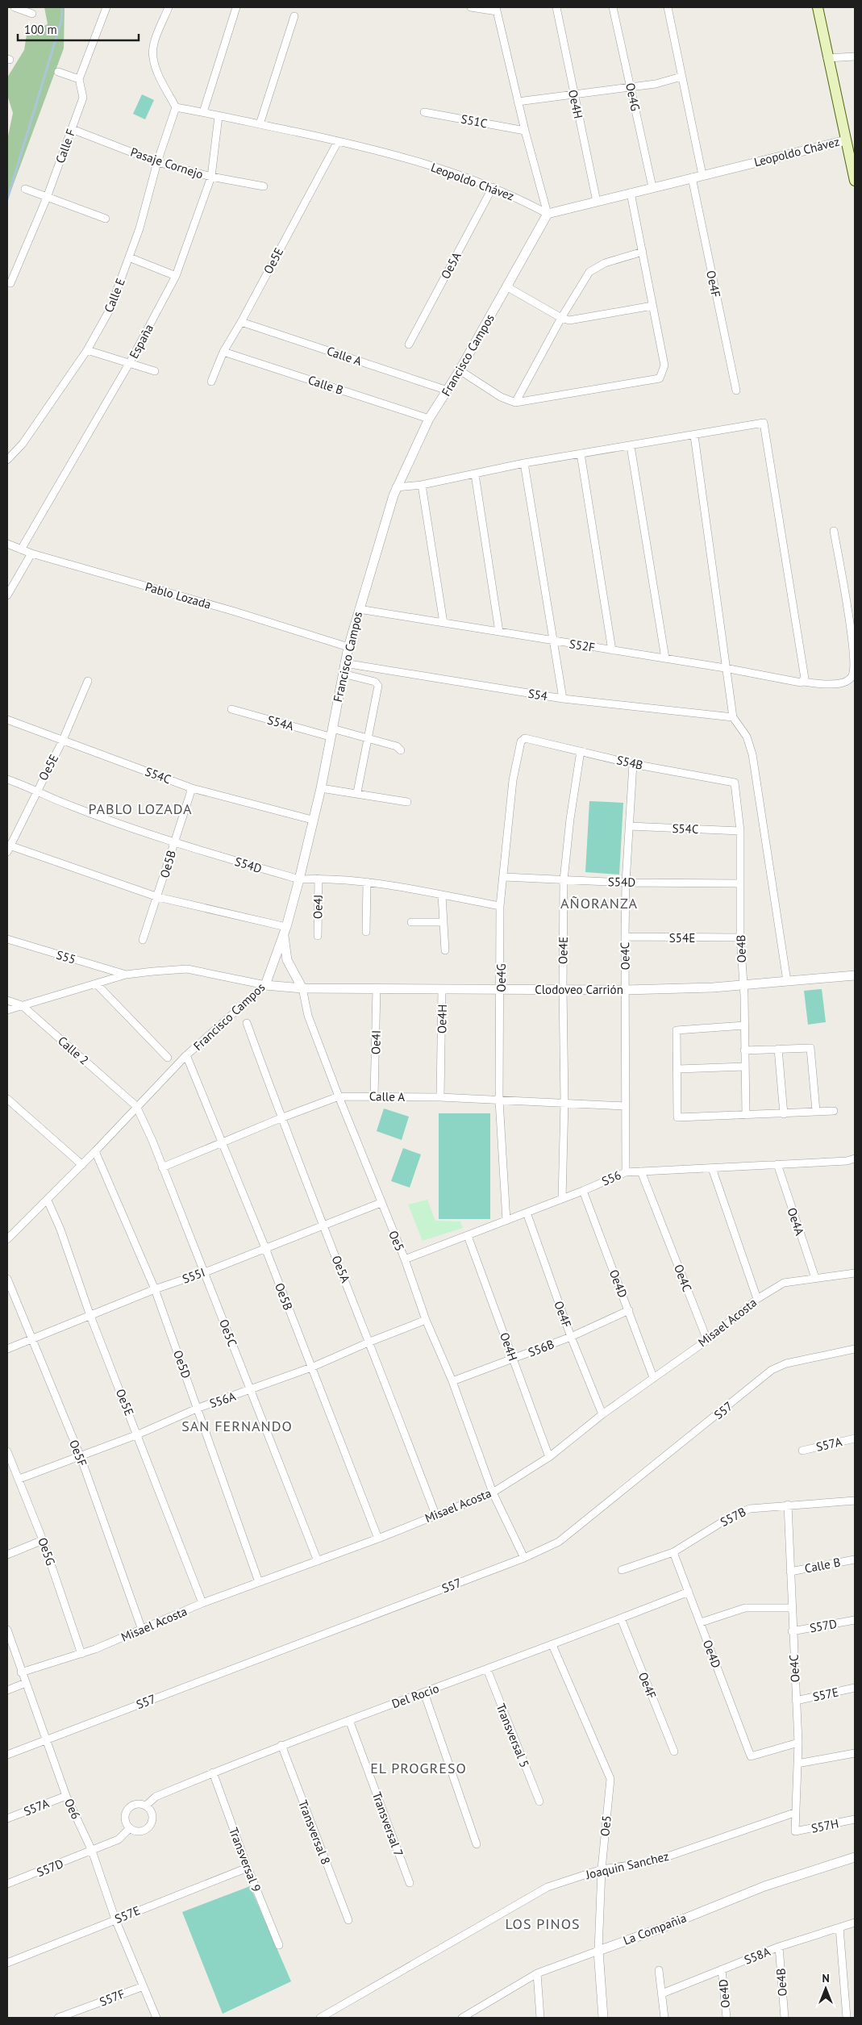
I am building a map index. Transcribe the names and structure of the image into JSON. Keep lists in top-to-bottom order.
{
  "streets": {
    "street": [
      "Oe4G",
      "Oe4H",
      "S51C",
      "Calle F",
      "Leopoldo Chávez",
      "Pasaje Cornejo",
      "Oe5E",
      "Oe5A",
      "Oe4F",
      "Calle E",
      "España",
      "Francisco Campos",
      "Calle A",
      "Calle B",
      "Pablo Lozada",
      "S52F",
      "S54",
      "S54A",
      "S54B",
      "S54C",
      "Oe5B",
      "S54D",
      "Oe4J",
      "S54E",
      "Oe4B",
      "Oe4E",
      "Oe4C",
      "S55",
      "Clodoveo Carrión",
      "Oe4I",
      "Calle 2",
      "S56",
      "Oe4A",
      "Oe5",
      "S55I",
      "Oe4D",
      "Misael Acosta",
      "Oe5C",
      "S56B",
      "Oe5D",
      "S56A",
      "S57",
      "S57A",
      "Oe5F",
      "S57B",
      "Oe5G",
      "S57D",
      "S57E",
      "Del Rocio",
      "Transversal 5",
      "Oe6",
      "Transversal 7",
      "S57H",
      "Transversal 8",
      "Transversal 9",
      "Joaquin Sanchez",
      "La Compañia",
      "S58A",
      "S57F"
    ]
  },
  "crossings": [
    ["Oe4G", "Leopoldo Chávez"],
    ["Oe4G", "Calle A"],
    ["Oe4G", "S54B"],
    ["Oe4G", "S54D"],
    ["Oe4G", "Clodoveo Carrión"],
    ["Oe4G", "S56"],
    ["Oe4H", "Leopoldo Chávez"],
    ["Oe4H", "Calle A"],
    ["Oe4H", "Clodoveo Carrión"],
    ["Oe4H", "S56"],
    ["Oe4H", "Misael Acosta"],
    ["Oe4H", "S56B"],
    ["Calle F", "Pasaje Cornejo"],
    ["Leopoldo Chávez", "Oe5E"],
    ["Leopoldo Chávez", "Oe5A"],
    ["Leopoldo Chávez", "Oe4F"],
    ["Leopoldo Chávez", "Calle E"],
    ["Leopoldo Chávez", "España"],
    ["Leopoldo Chávez", "Francisco Campos"],
    ["Pasaje Cornejo", "Calle E"],
    ["Pasaje Cornejo", "España"],
    ["Oe5E", "Francisco Campos"],
    ["Oe5E", "Calle A"],
    ["Oe5E", "Calle B"],
    ["Oe5E", "S54C"],
    ["Oe5E", "S54D"],
    ["Oe5E", "S55I"],
    ["Oe5E", "Misael Acosta"],
    ["Oe5E", "S56A"],
    ["Oe5A", "Calle A"],
    ["Oe5A", "S55I"],
    ["Oe5A", "Misael Acosta"],
    ["Oe5A", "S56A"],
    ["Oe4F", "S56"],
    ["Oe4F", "Misael Acosta"],
    ["Oe4F", "S56B"],
    ["Oe4F", "Del Rocio"],
    ["España", "Pablo Lozada"],
    ["Francisco Campos", "Calle A"],
    ["Francisco Campos", "Calle B"],
    ["Francisco Campos", "Pablo Lozada"],
    ["Francisco Campos", "S52F"],
    ["Francisco Campos", "S54"],
    ["Francisco Campos", "S54A"],
    ["Francisco Campos", "S54C"],
    ["Francisco Campos", "Oe5B"],
    ["Francisco Campos", "S54D"],
    ["Francisco Campos", "Clodoveo Carrión"],
    ["Francisco Campos", "Calle 2"],
    ["Francisco Campos", "Oe5C"],
    ["Francisco Campos", "Oe5D"],
    ["Calle A", "Oe5B"],
    ["Calle A", "Oe4E"],
    ["Calle A", "Oe4C"],
    ["Calle A", "Oe4I"],
    ["Calle A", "Oe5"],
    ["Calle A", "Oe5C"],
    ["Calle B", "Oe4C"],
    ["S54B", "Oe4B"],
    ["S54B", "Oe4E"],
    ["S54B", "Oe4C"],
    ["S54C", "Oe5B"],
    ["S54C", "Oe4B"],
    ["S54C", "Oe4C"],
    ["Oe5B", "S54D"],
    ["Oe5B", "S55I"],
    ["Oe5B", "Misael Acosta"],
    ["Oe5B", "S56A"],
    ["S54D", "Oe4J"],
    ["S54D", "Oe4B"],
    ["S54D", "Oe4E"],
    ["S54D", "Oe4C"],
    ["S54E", "Oe4B"],
    ["S54E", "Oe4C"],
    ["Oe4B", "Clodoveo Carrión"],
    ["Oe4B", "S58A"],
    ["Oe4E", "Clodoveo Carrión"],
    ["Oe4E", "S56"],
    ["Oe4C", "Clodoveo Carrión"],
    ["Oe4C", "S56"],
    ["Oe4C", "Oe4D"],
    ["Oe4C", "Misael Acosta"],
    ["Oe4C", "S57B"],
    ["Oe4C", "S57D"],
    ["Oe4C", "S57E"],
    ["Oe4C", "S57H"],
    ["Oe4C", "Joaquin Sanchez"],
    ["Clodoveo Carrión", "Oe4I"],
    ["Clodoveo Carrión", "Oe5"],
    ["Calle 2", "Oe5C"],
    ["S56", "Oe4A"],
    ["S56", "Oe5"],
    ["S56", "Oe4D"],
    ["Oe4A", "Misael Acosta"],
    ["Oe5", "S55I"],
    ["Oe5", "Misael Acosta"],
    ["Oe5", "S56B"],
    ["Oe5", "S56A"],
    ["Oe5", "S57"],
    ["Oe5", "Del Rocio"],
    ["Oe5", "Joaquin Sanchez"],
    ["Oe5", "La Compañia"],
    ["S55I", "Oe5C"],
    ["S55I", "Oe5D"],
    ["S55I", "Oe5F"],
    ["Oe4D", "Misael Acosta"],
    ["Oe4D", "S56B"],
    ["Oe4D", "S57B"],
    ["Oe4D", "Del Rocio"],
    ["Oe4D", "S58A"],
    ["Misael Acosta", "Oe5C"],
    ["Misael Acosta", "Oe5D"],
    ["Misael Acosta", "Oe5F"],
    ["Misael Acosta", "Oe5G"],
    ["Misael Acosta", "Oe6"],
    ["Oe5C", "S56A"],
    ["Oe5D", "S56A"],
    ["S56A", "Oe5F"],
    ["S56A", "Oe5G"],
    ["S57", "Oe6"],
    ["S57A", "Oe6"],
    ["S57D", "Oe6"],
    ["S57E", "Oe6"],
    ["S57E", "Transversal 9"],
    ["Del Rocio", "Transversal 5"],
    ["Del Rocio", "Transversal 7"],
    ["Del Rocio", "Transversal 8"],
    ["Del Rocio", "Transversal 9"],
    ["Oe6", "S57F"]
  ],
  "districts": [
    "PABLO LOZADA",
    "AÑORANZA",
    "SAN FERNANDO",
    "EL PROGRESO",
    "LOS PINOS"
  ],
  "scale_bar": "100 m",
  "north": "top"
}
